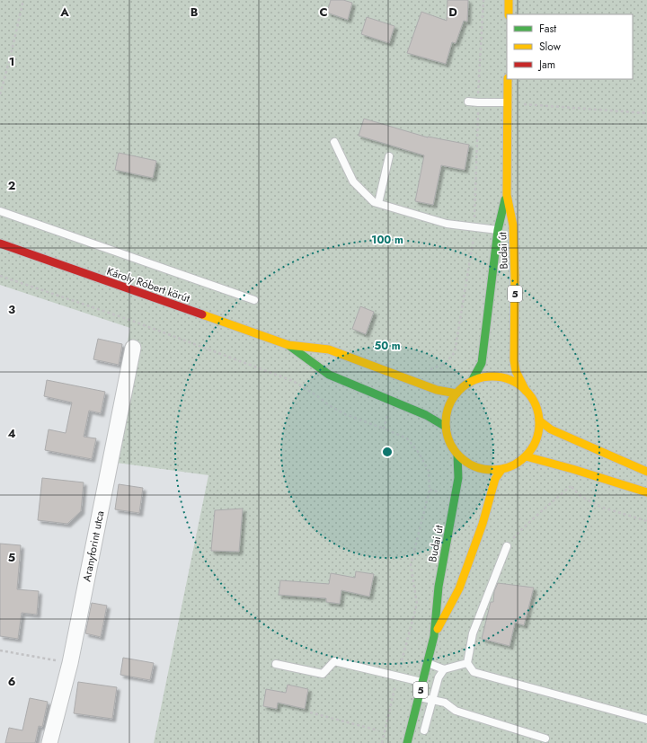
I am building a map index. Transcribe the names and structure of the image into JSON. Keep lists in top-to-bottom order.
{
  "streets": {
    "main road": ["Budai út", "Károly Róbert körút", "5"],
    "street": ["Aranyforint utca"]
  },
  "crossings": [
    ["Budai út", "Károly Róbert körút"],
    ["Budai út", "5"],
    ["Károly Róbert körút", "5"]
  ],
  "legend": ["Fast", "Slow", "Jam"],
  "grid": {
    "columns": [
      "A",
      "B",
      "C",
      "D"
    ],
    "rows": [
      "1",
      "2",
      "3",
      "4",
      "5",
      "6"
    ]
  },
  "rings": ["100 m", "50 m"]
}
